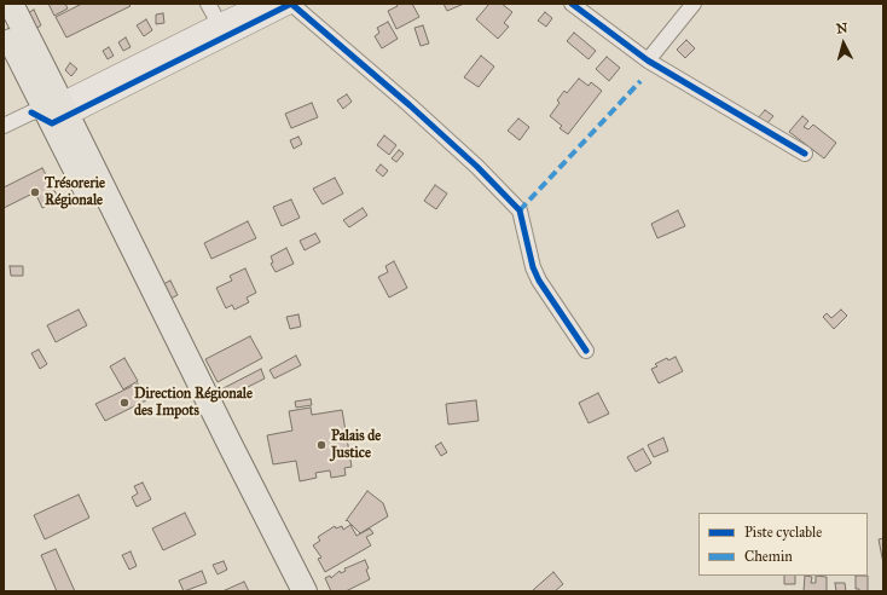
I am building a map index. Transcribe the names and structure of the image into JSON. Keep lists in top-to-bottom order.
{
  "places": ["Trésorerie Régionale", "Direction Régionale des Impots", "Palais de Justice"],
  "legend": ["Piste cyclable", "Chemin"],
  "north": "top"
}
